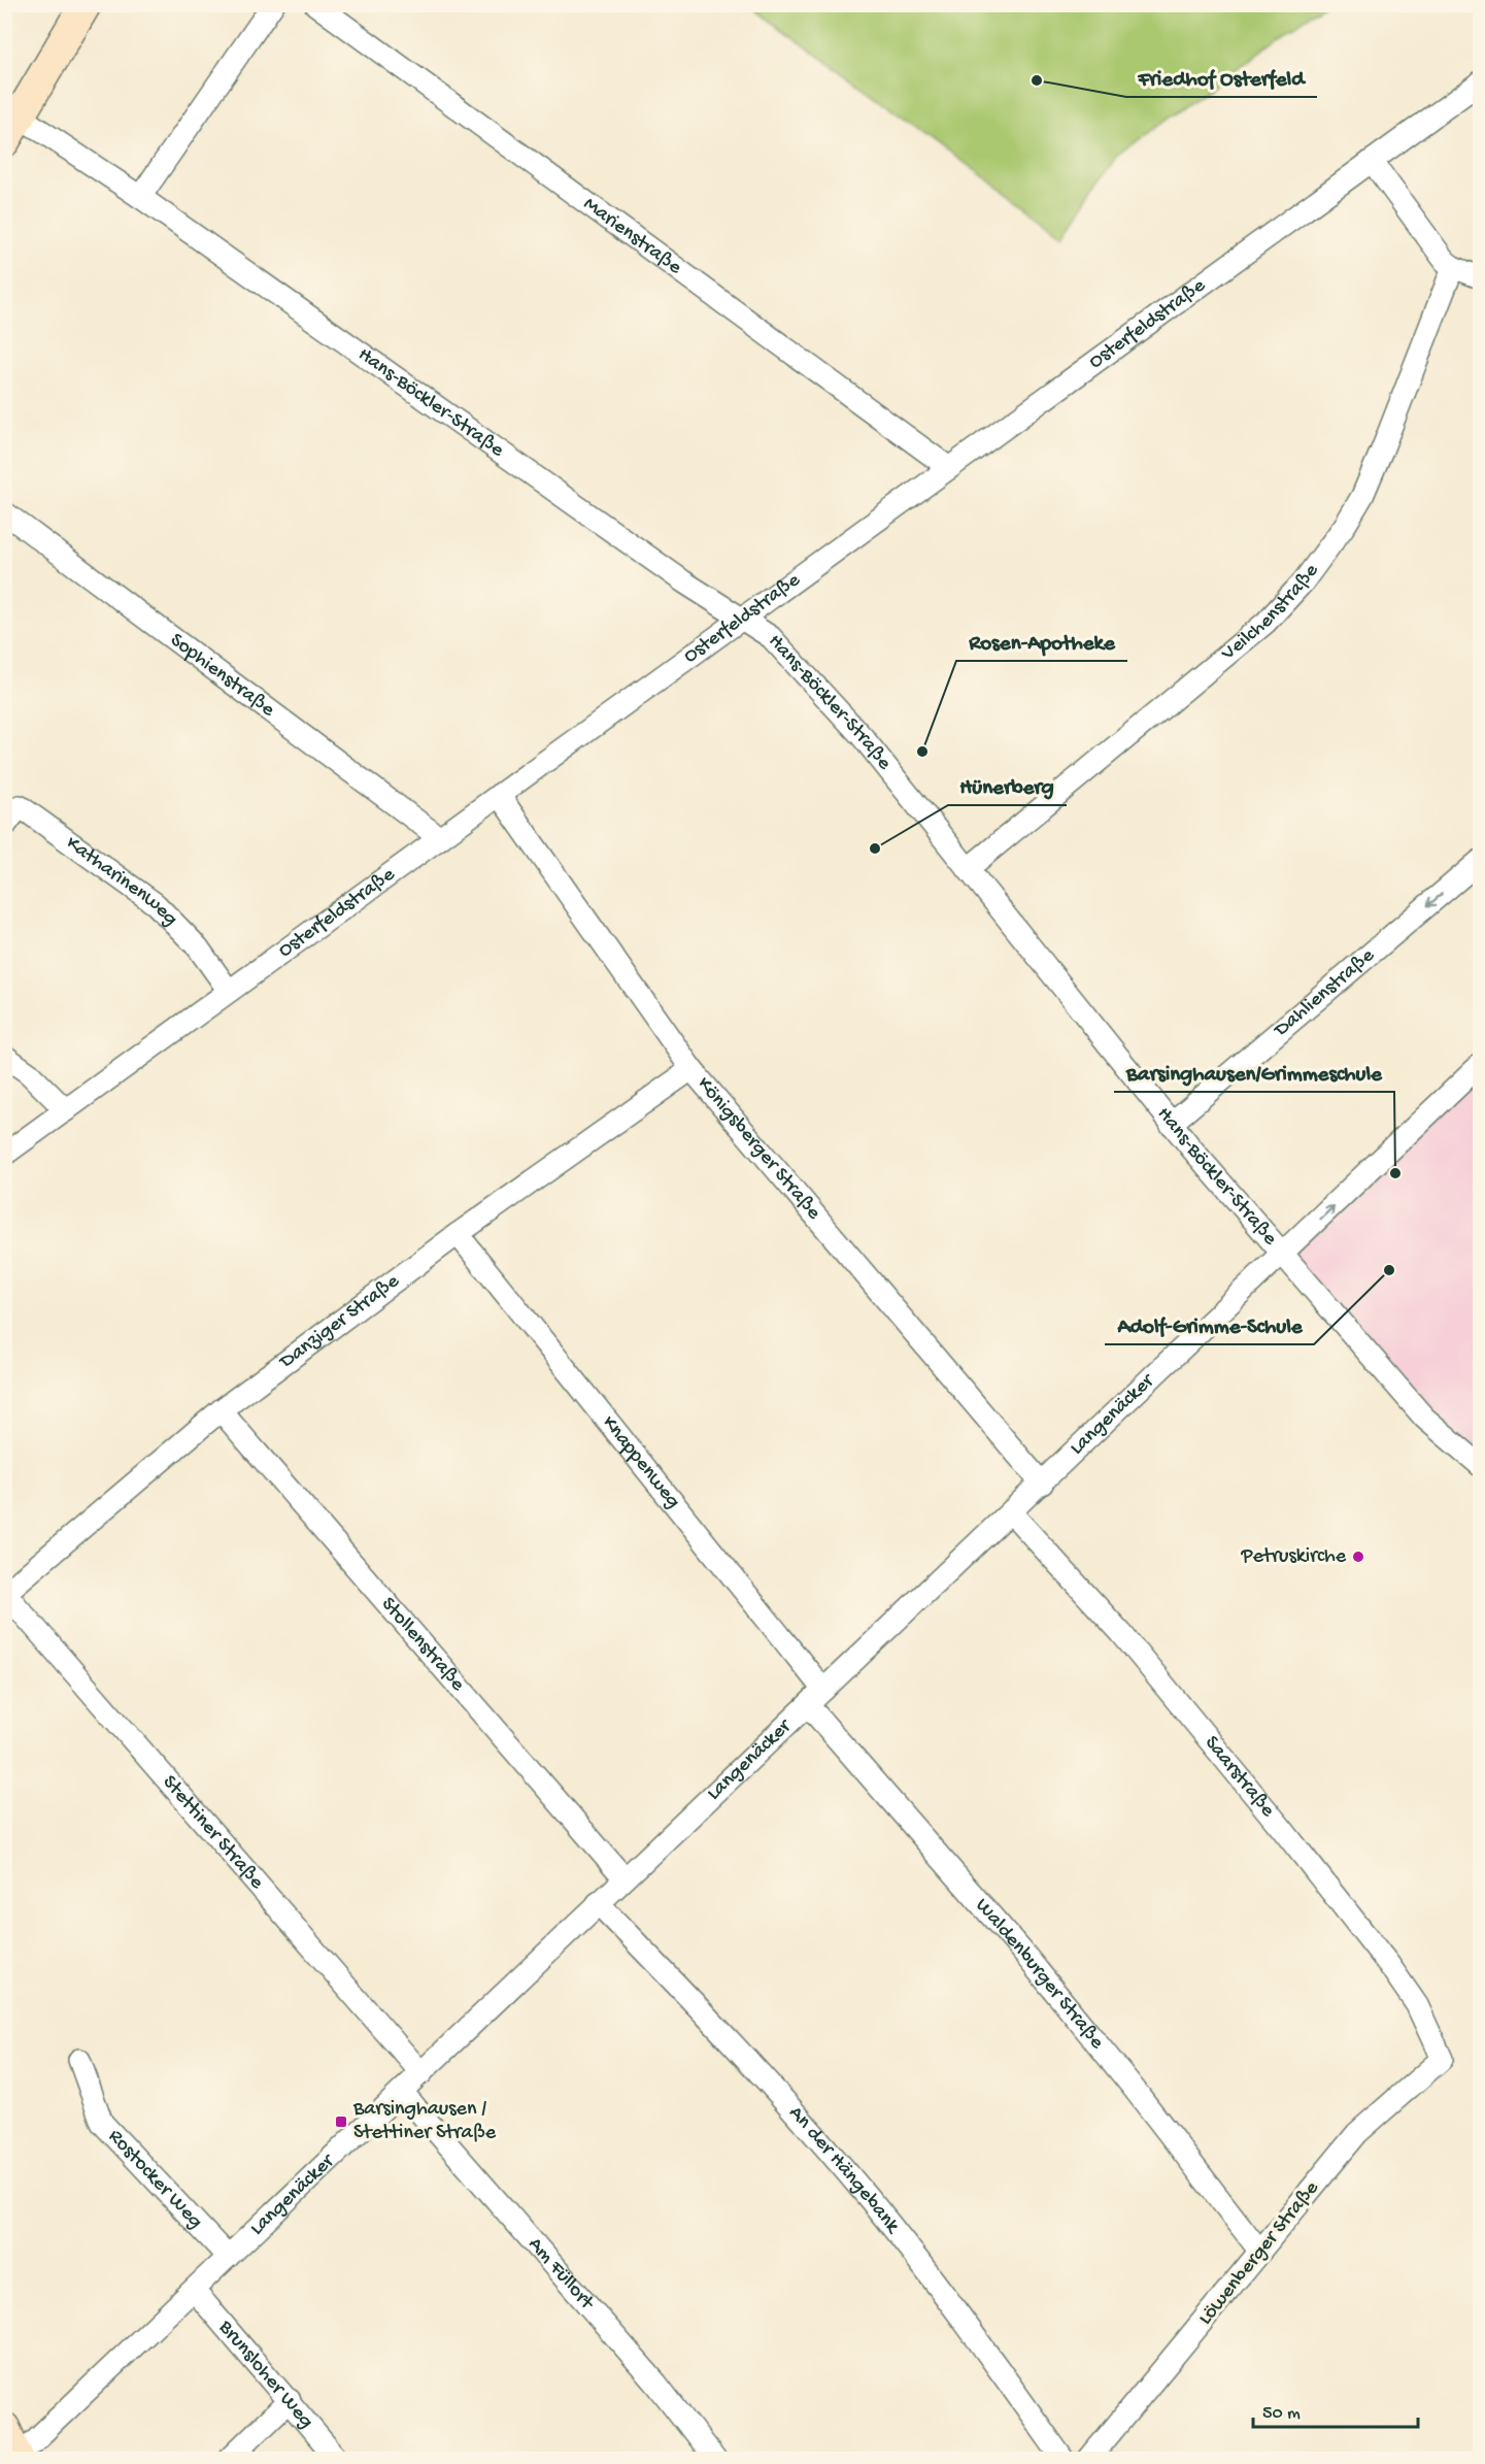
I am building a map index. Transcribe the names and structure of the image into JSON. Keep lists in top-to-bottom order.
{
  "streets": {
    "street": [
      "Marienstraße",
      "Osterfeldstraße",
      "Hans-Böckler-Straße",
      "Veilchenstraße",
      "Sophienstraße",
      "Katharinenweg",
      "Dahlienstraße",
      "Königsberger Straße",
      "Danziger Straße",
      "Langenäcker",
      "Knappenweg",
      "Stollenstraße",
      "Saarstraße",
      "Stettiner Straße",
      "Waldenburger Straße",
      "An der Hängebank",
      "Rostocker Weg",
      "Löwenberger Straße",
      "Am Füllort",
      "Brunsloher Weg"
    ]
  },
  "crossings": [
    ["Marienstraße", "Osterfeldstraße"],
    ["Osterfeldstraße", "Hans-Böckler-Straße"],
    ["Osterfeldstraße", "Sophienstraße"],
    ["Osterfeldstraße", "Katharinenweg"],
    ["Osterfeldstraße", "Königsberger Straße"],
    ["Hans-Böckler-Straße", "Veilchenstraße"],
    ["Hans-Böckler-Straße", "Dahlienstraße"],
    ["Hans-Böckler-Straße", "Langenäcker"],
    ["Königsberger Straße", "Danziger Straße"],
    ["Königsberger Straße", "Langenäcker"],
    ["Danziger Straße", "Knappenweg"],
    ["Danziger Straße", "Stollenstraße"],
    ["Danziger Straße", "Stettiner Straße"],
    ["Langenäcker", "Knappenweg"],
    ["Langenäcker", "Stollenstraße"],
    ["Langenäcker", "Saarstraße"],
    ["Langenäcker", "Stettiner Straße"],
    ["Langenäcker", "Waldenburger Straße"],
    ["Langenäcker", "An der Hängebank"],
    ["Langenäcker", "Rostocker Weg"],
    ["Langenäcker", "Am Füllort"],
    ["Langenäcker", "Brunsloher Weg"],
    ["Saarstraße", "Löwenberger Straße"],
    ["Waldenburger Straße", "Löwenberger Straße"]
  ],
  "one_way": ["Dahlienstraße"],
  "places": {
    "other": [
      "Friedhof Osterfeld",
      "Rosen-Apotheke",
      "Hünerberg",
      "Barsinghausen/Grimmeschule",
      "Adolf-Grimme-Schule",
      "Petruskirche"
    ],
    "transit": ["Barsinghausen / Stettiner Straße"]
  },
  "scale_bar": "50 m"
}
